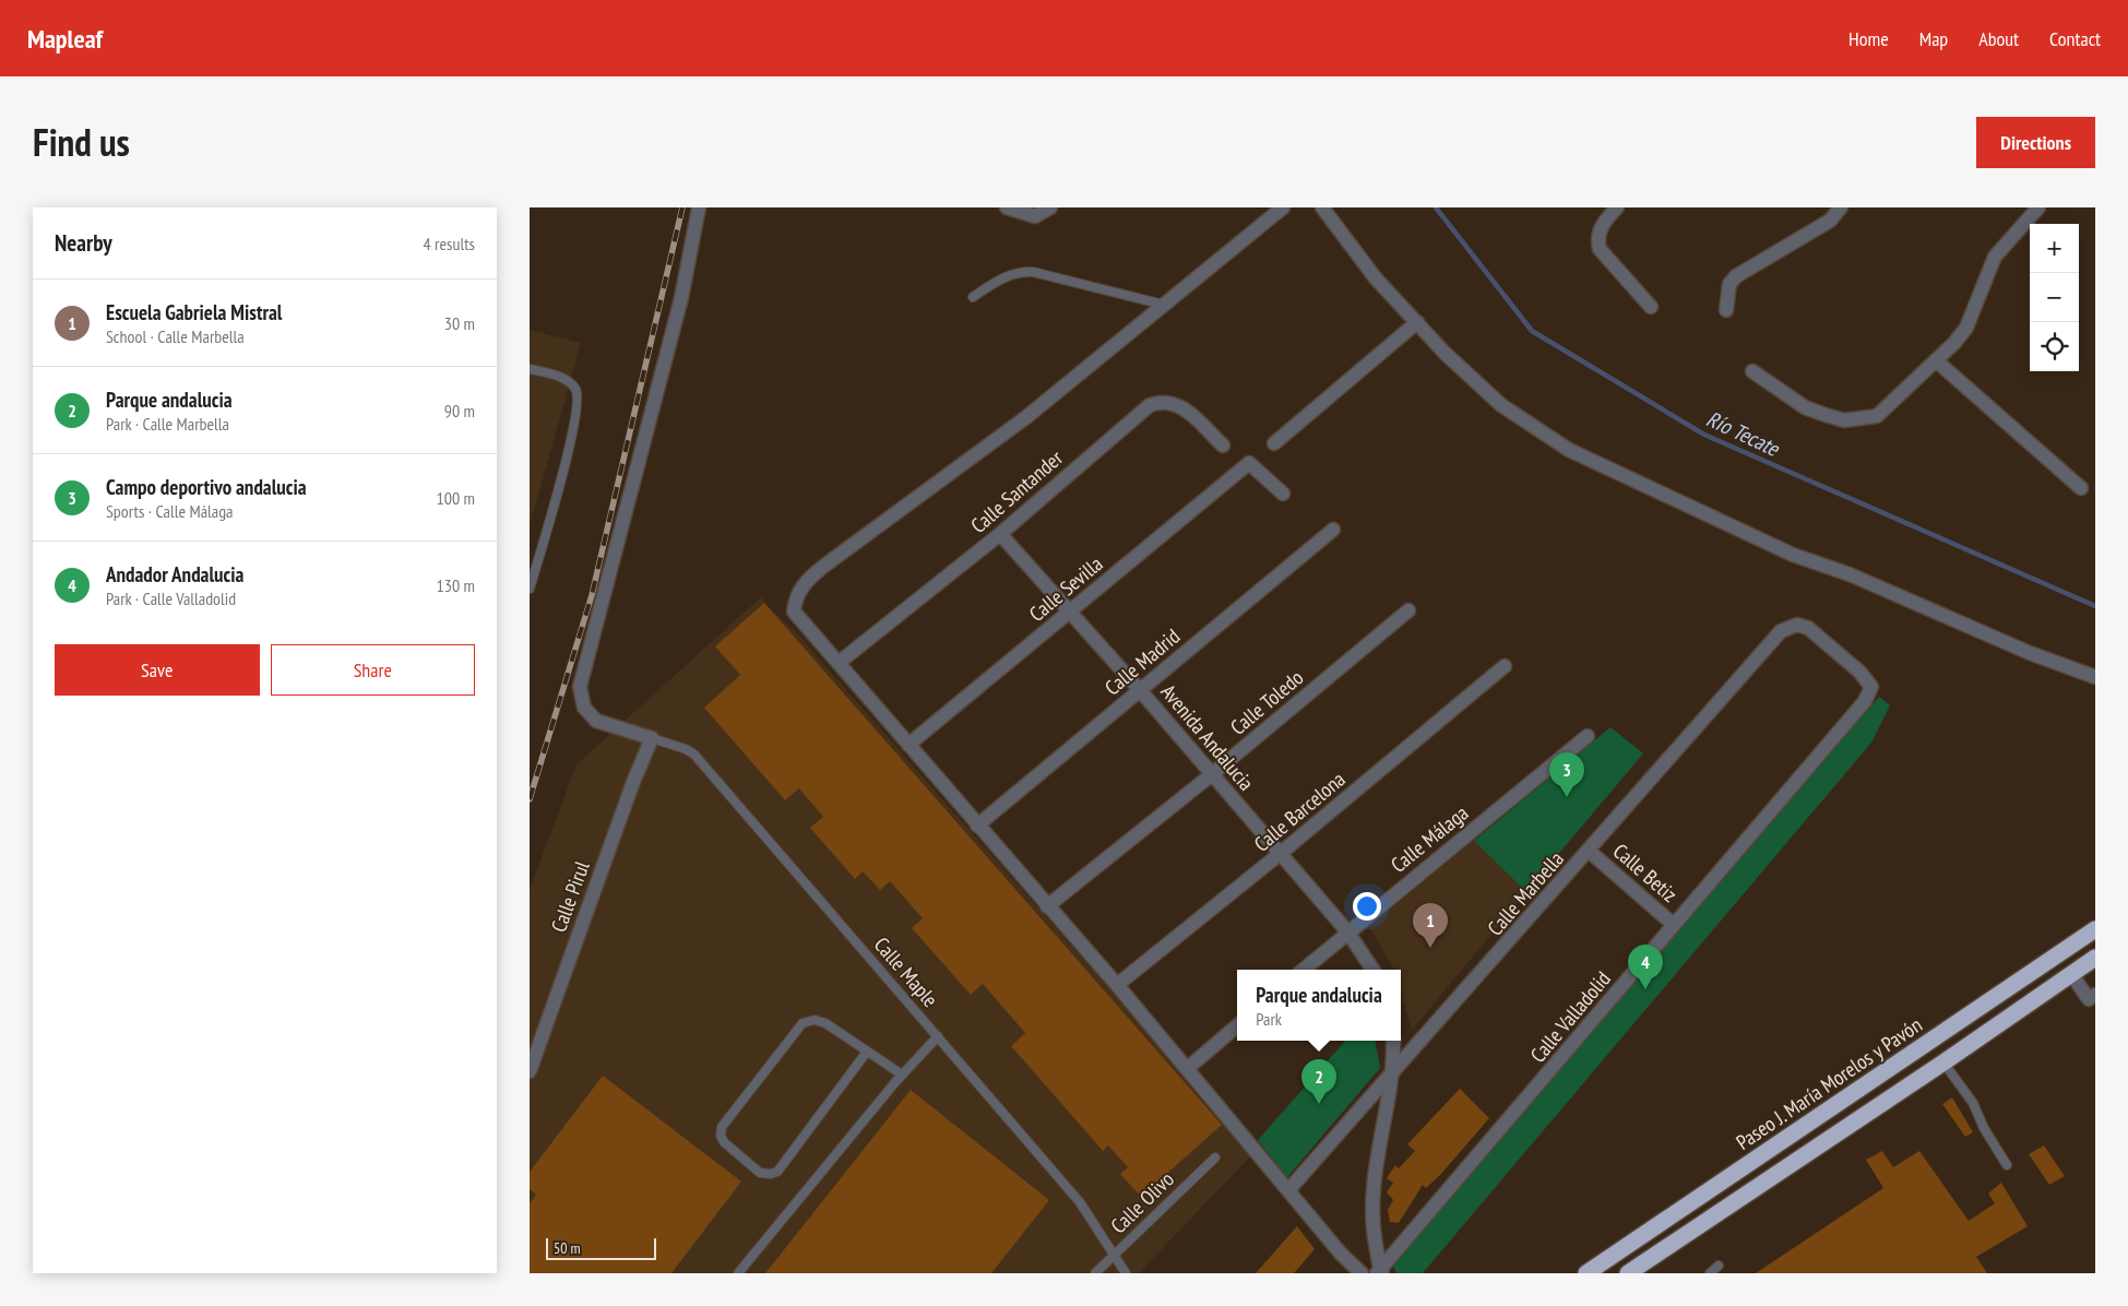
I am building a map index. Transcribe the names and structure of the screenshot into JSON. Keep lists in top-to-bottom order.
{
  "streets": {
    "highway": ["Paseo J. María Morelos y Pavón"],
    "street": [
      "Calle Santander",
      "Calle Sevilla",
      "Calle Madrid",
      "Calle Toledo",
      "Avenida Andalucia",
      "Calle Barcelona",
      "Calle Málaga",
      "Calle Betiz",
      "Calle Marbella",
      "Calle Pirul",
      "Calle Valladolid"
    ],
    "lane": ["Calle Maple", "Calle Olivo"]
  },
  "crossings": [
    ["Calle Santander", "Avenida Andalucia"],
    ["Calle Sevilla", "Avenida Andalucia"],
    ["Calle Madrid", "Avenida Andalucia"],
    ["Calle Toledo", "Avenida Andalucia"],
    ["Avenida Andalucia", "Calle Barcelona"],
    ["Avenida Andalucia", "Calle Málaga"],
    ["Calle Betiz", "Calle Marbella"],
    ["Calle Betiz", "Calle Valladolid"],
    ["Calle Marbella", "Calle Valladolid"],
    ["Calle Pirul", "Calle Maple"],
    ["Calle Maple", "Calle Olivo"]
  ],
  "water": ["Río Tecate"],
  "scale_bar": "50 m",
  "page": {
    "header": "Mapleaf",
    "nav": [
      "Home",
      "Map",
      "About",
      "Contact"
    ],
    "title": "Find us",
    "buttons": [
      "Directions",
      ["Save", "Share"]
    ],
    "heading": ["Nearby", "4 results"],
    "map_buttons": ["+", "−"],
    "list": [
      {
        "mark": "1",
        "name": "Escuela Gabriela Mistral",
        "note": "School · Calle Marbella",
        "value": "30 m"
      },
      {
        "mark": "2",
        "name": "Parque andalucia",
        "note": "Park · Calle Marbella",
        "value": "90 m"
      },
      {
        "mark": "3",
        "name": "Campo deportivo andalucia",
        "note": "Sports · Calle Málaga",
        "value": "100 m"
      },
      {
        "mark": "4",
        "name": "Andador Andalucia",
        "note": "Park · Calle Valladolid",
        "value": "130 m"
      }
    ],
    "pins": [
      "3",
      "1",
      "4",
      "2"
    ],
    "popup": ["Parque andalucia", "Park"],
    "scale": "50 m"
  }
}
